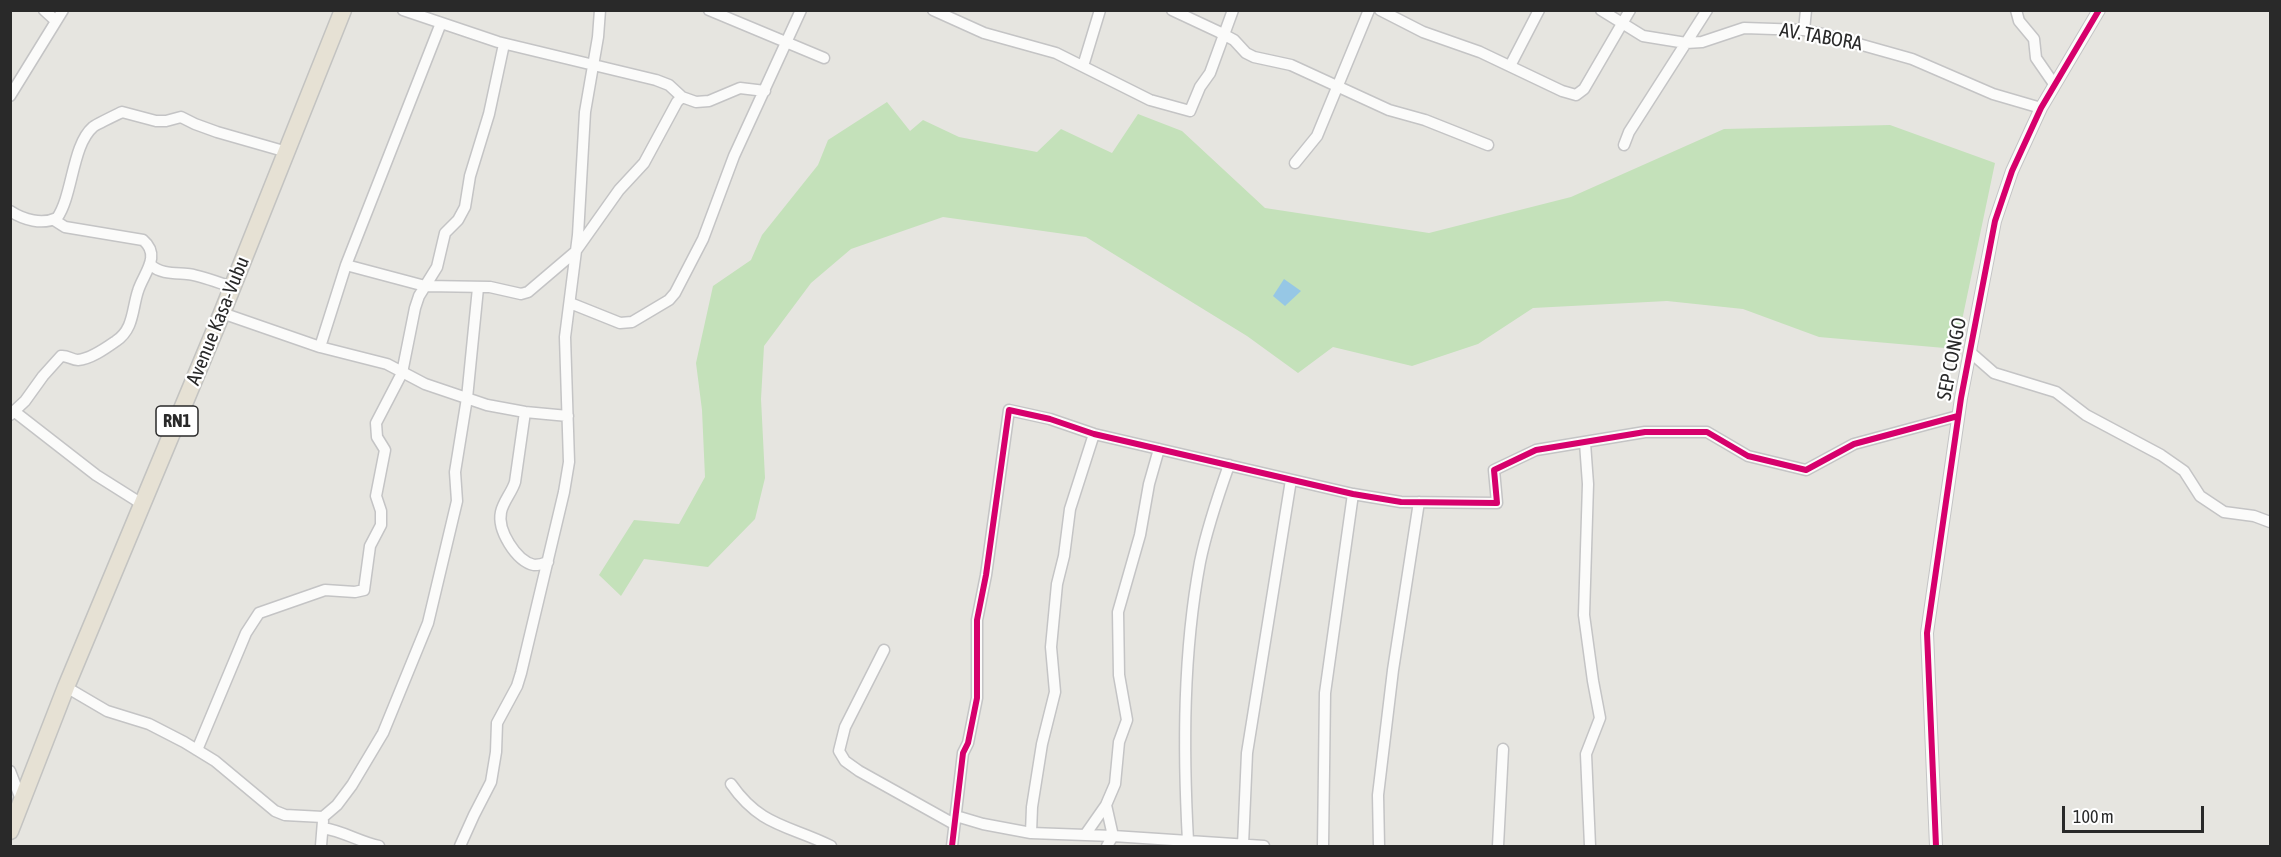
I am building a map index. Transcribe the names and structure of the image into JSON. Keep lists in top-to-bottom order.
{
  "streets": {
    "highway": ["Avenue Kasa-Vubu", "RN1"],
    "street": ["AV. TABORA", "SEP CONGO"]
  },
  "crossings": [
    ["AV. TABORA", "SEP CONGO"]
  ],
  "scale_bar": "100 m"
}
